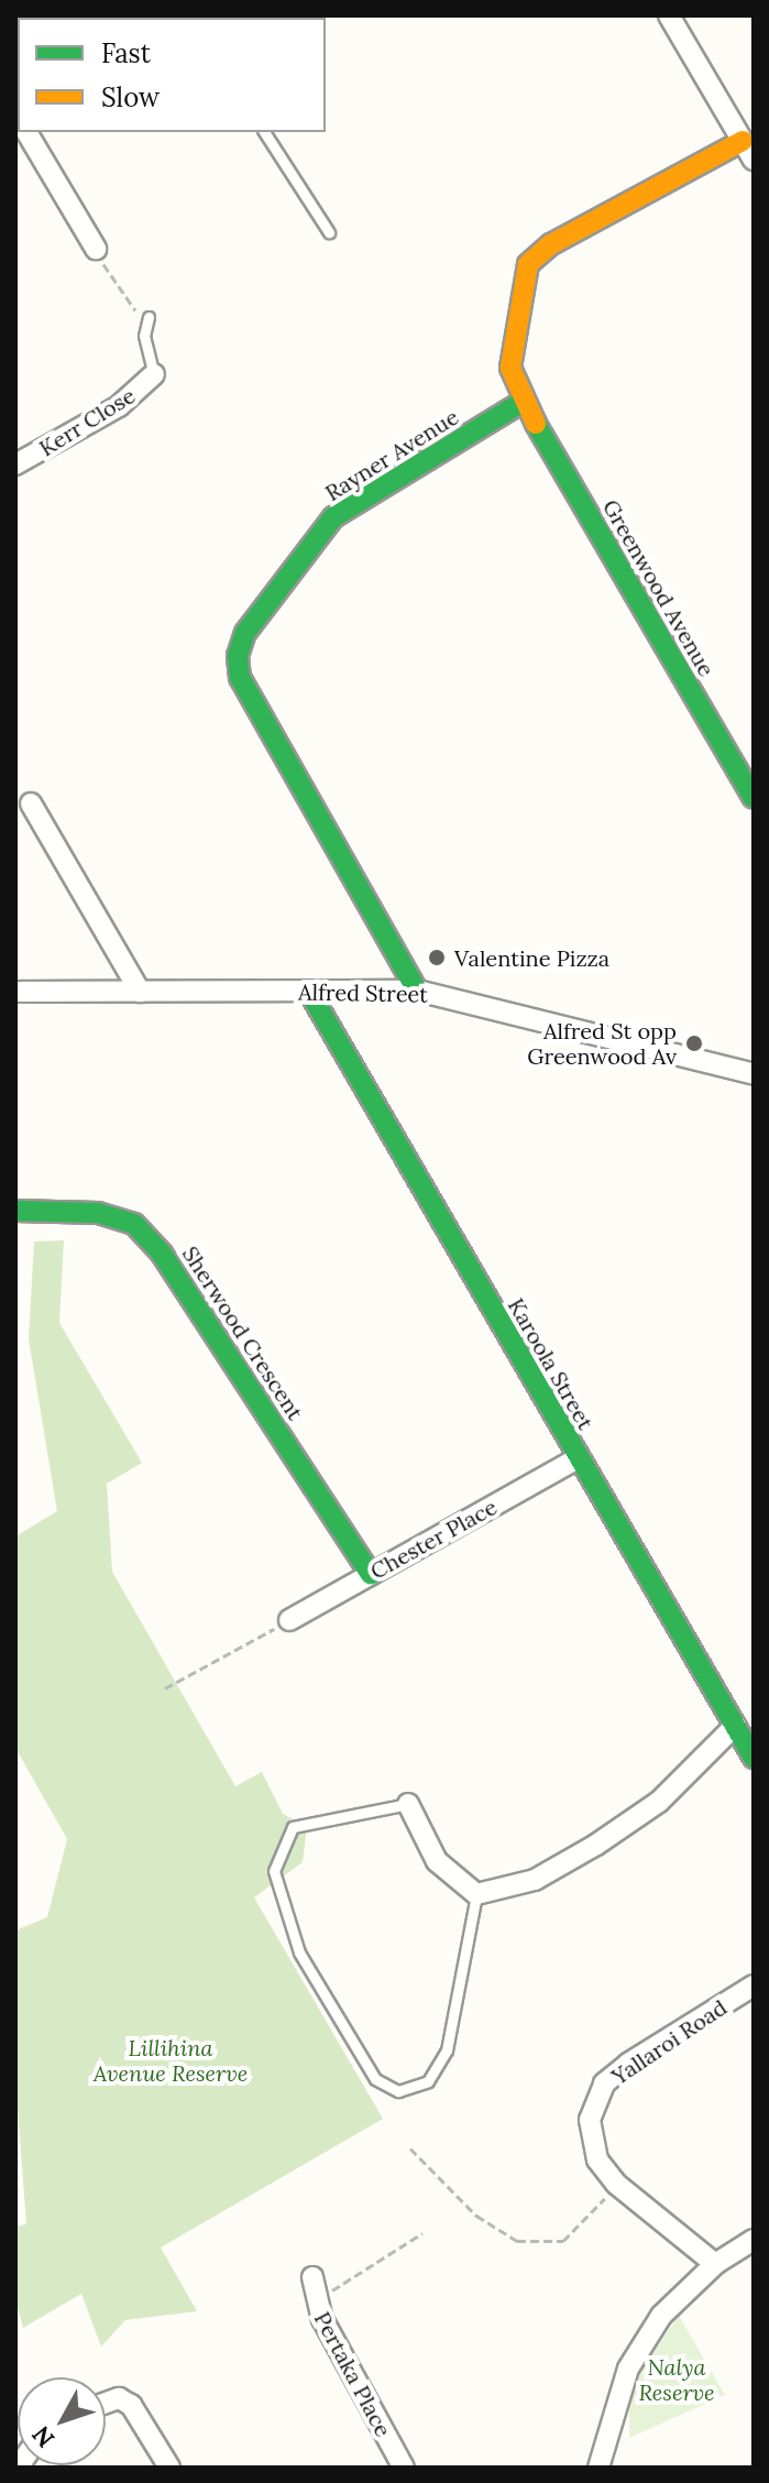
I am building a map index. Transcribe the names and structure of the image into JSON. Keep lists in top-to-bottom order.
{
  "streets": {
    "street": [
      "Kerr Close",
      "Rayner Avenue",
      "Greenwood Avenue",
      "Alfred Street",
      "Sherwood Crescent",
      "Karoola Street",
      "Chester Place",
      "Yallaroi Road",
      "Pertaka Place"
    ]
  },
  "crossings": [
    ["Rayner Avenue", "Greenwood Avenue"],
    ["Rayner Avenue", "Alfred Street"],
    ["Alfred Street", "Karoola Street"],
    ["Sherwood Crescent", "Chester Place"],
    ["Karoola Street", "Chester Place"]
  ],
  "parks": ["Lillihina Avenue Reserve", "Nalya Reserve"],
  "places": ["Valentine Pizza", "Alfred St opp Greenwood Av"],
  "legend": ["Fast", "Slow"],
  "north": "bottom left"
}
